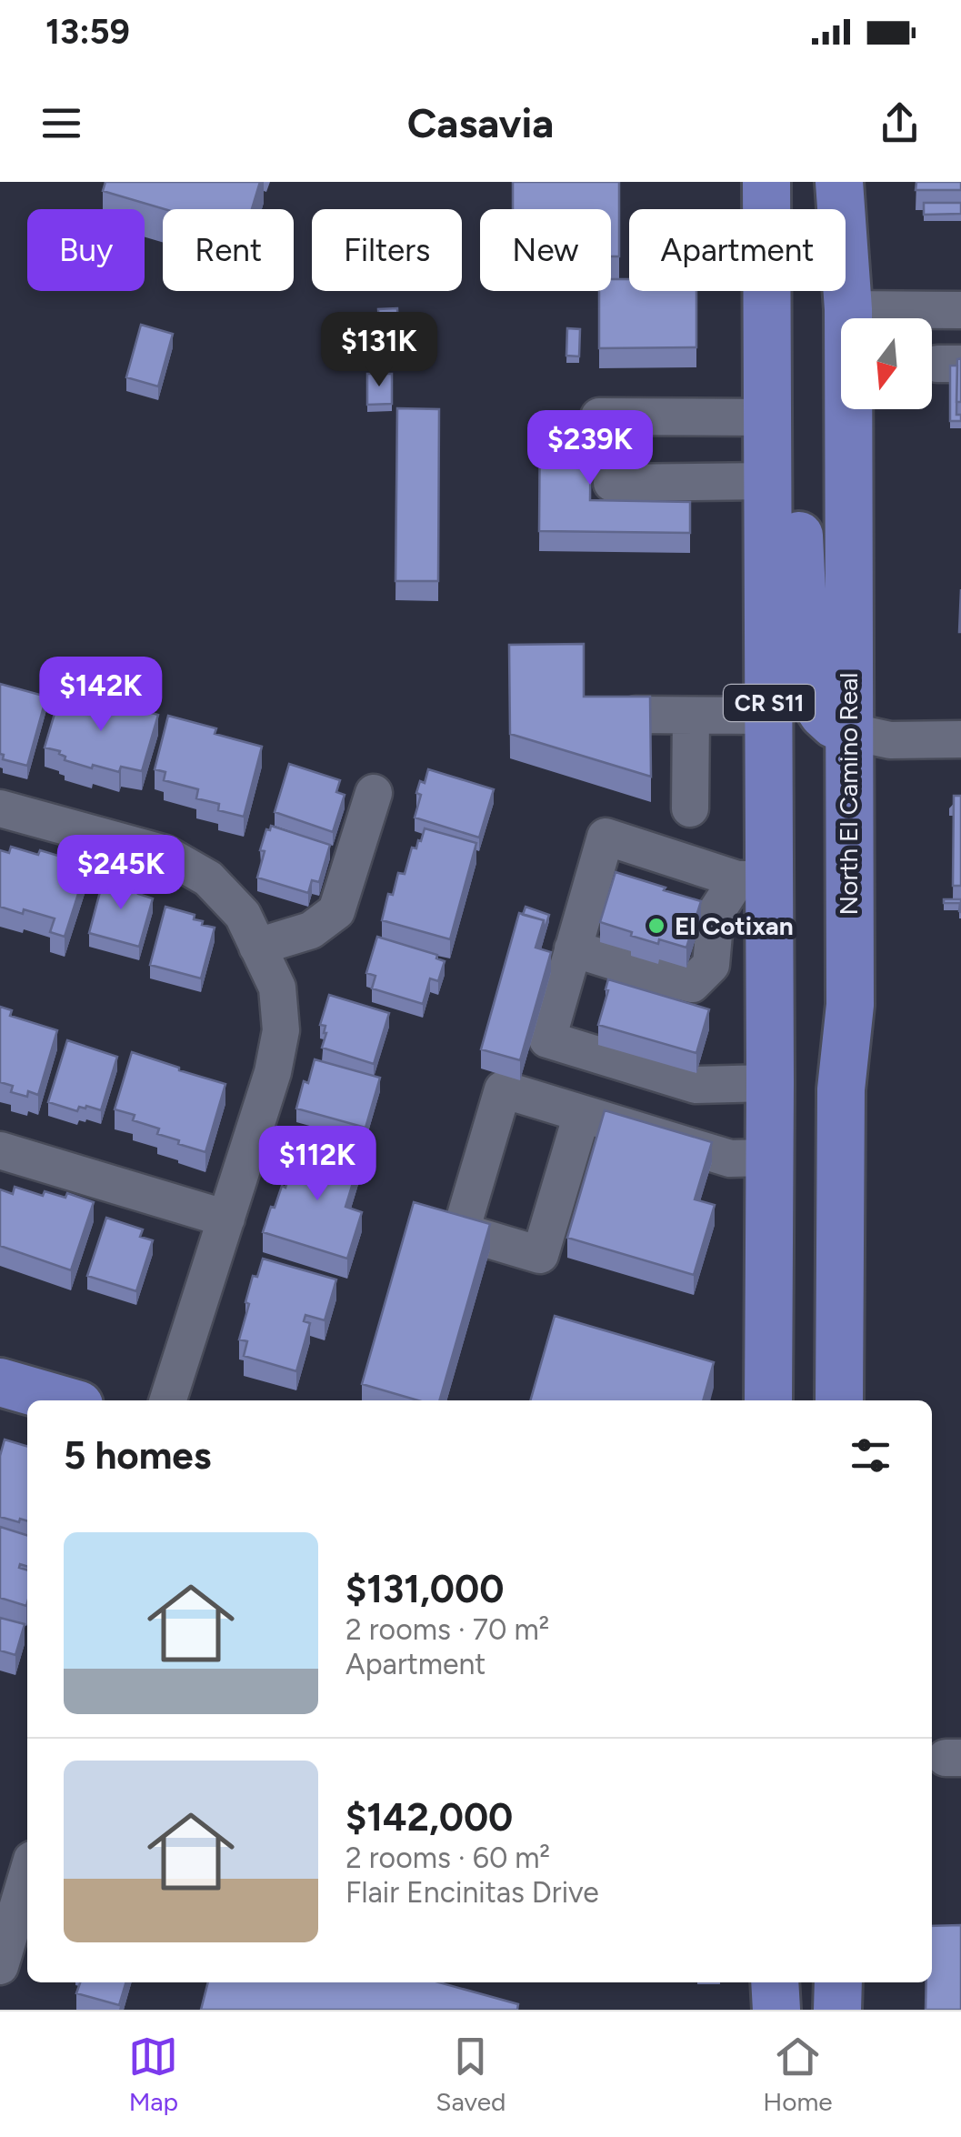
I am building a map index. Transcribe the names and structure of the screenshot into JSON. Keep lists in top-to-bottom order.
{
  "streets": {
    "main road": ["CR S11", "North El Camino Real"]
  },
  "places": ["El Cotixan"],
  "north": "bottom",
  "page": {
    "status": "13:59",
    "header": "Casavia",
    "chip": [
      "Buy",
      "Rent",
      "Filters",
      "New",
      "Apartment"
    ],
    "price": [
      "$131K",
      "$239K",
      "$142K",
      "$245K",
      "$112K"
    ],
    "heading": "5 homes",
    "list": [
      {
        "name": "$131,000",
        "note": "2 rooms · 70 m² · Apartment"
      },
      {
        "name": "$142,000",
        "note": "2 rooms · 60 m² · Flair Encinitas Drive"
      }
    ],
    "tabs": ["Map", "Saved", "Home"]
  }
}
